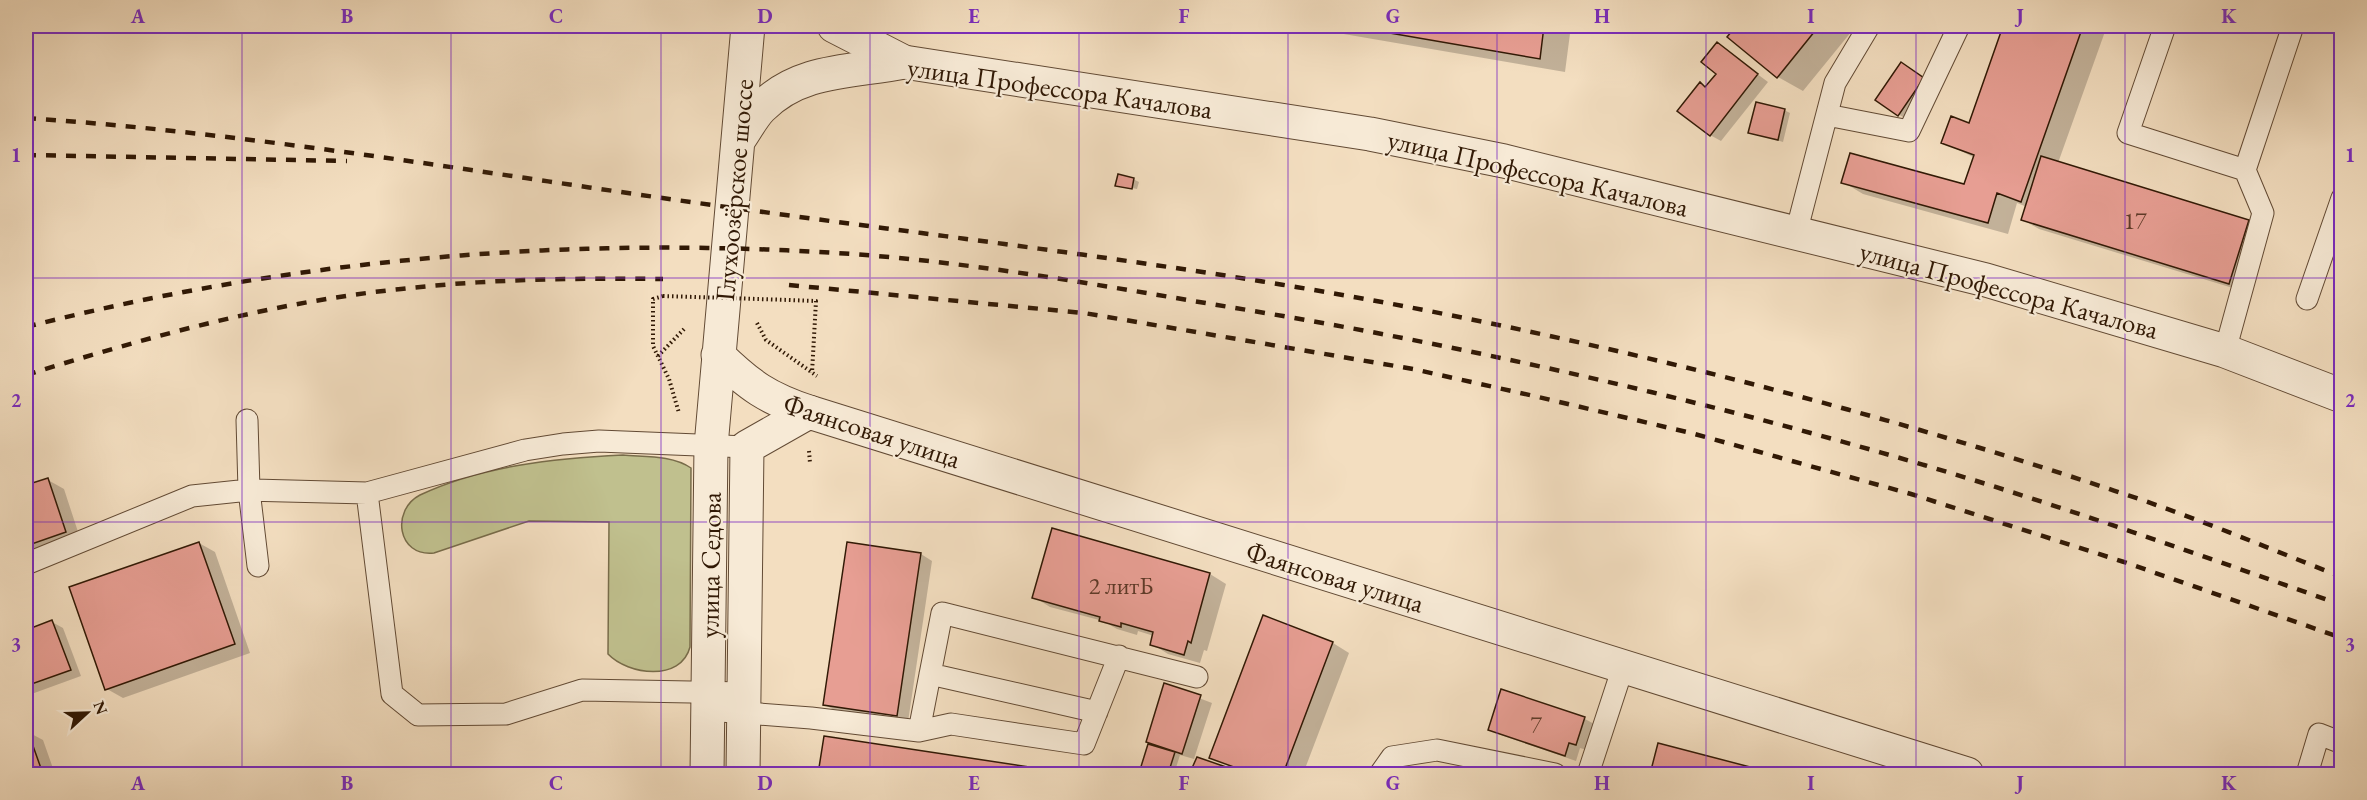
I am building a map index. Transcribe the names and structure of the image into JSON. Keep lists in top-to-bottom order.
{
  "streets": {
    "street": [
      "улица Профессора Качалова",
      "Глухоозёрское шоссе",
      "Фаянсовая улица",
      "улица Седова"
    ]
  },
  "crossings": [
    ["улица Профессора Качалова", "Глухоозёрское шоссе"],
    ["Глухоозёрское шоссе", "Фаянсовая улица"],
    ["Глухоозёрское шоссе", "улица Седова"],
    ["Фаянсовая улица", "улица Седова"]
  ],
  "house_numbers": ["17", "2 литБ", "7"],
  "north": "right",
  "grid": {
    "columns": [
      "A",
      "B",
      "C",
      "D",
      "E",
      "F",
      "G",
      "H",
      "I",
      "J",
      "K"
    ],
    "rows": ["1", "2", "3"]
  }
}
